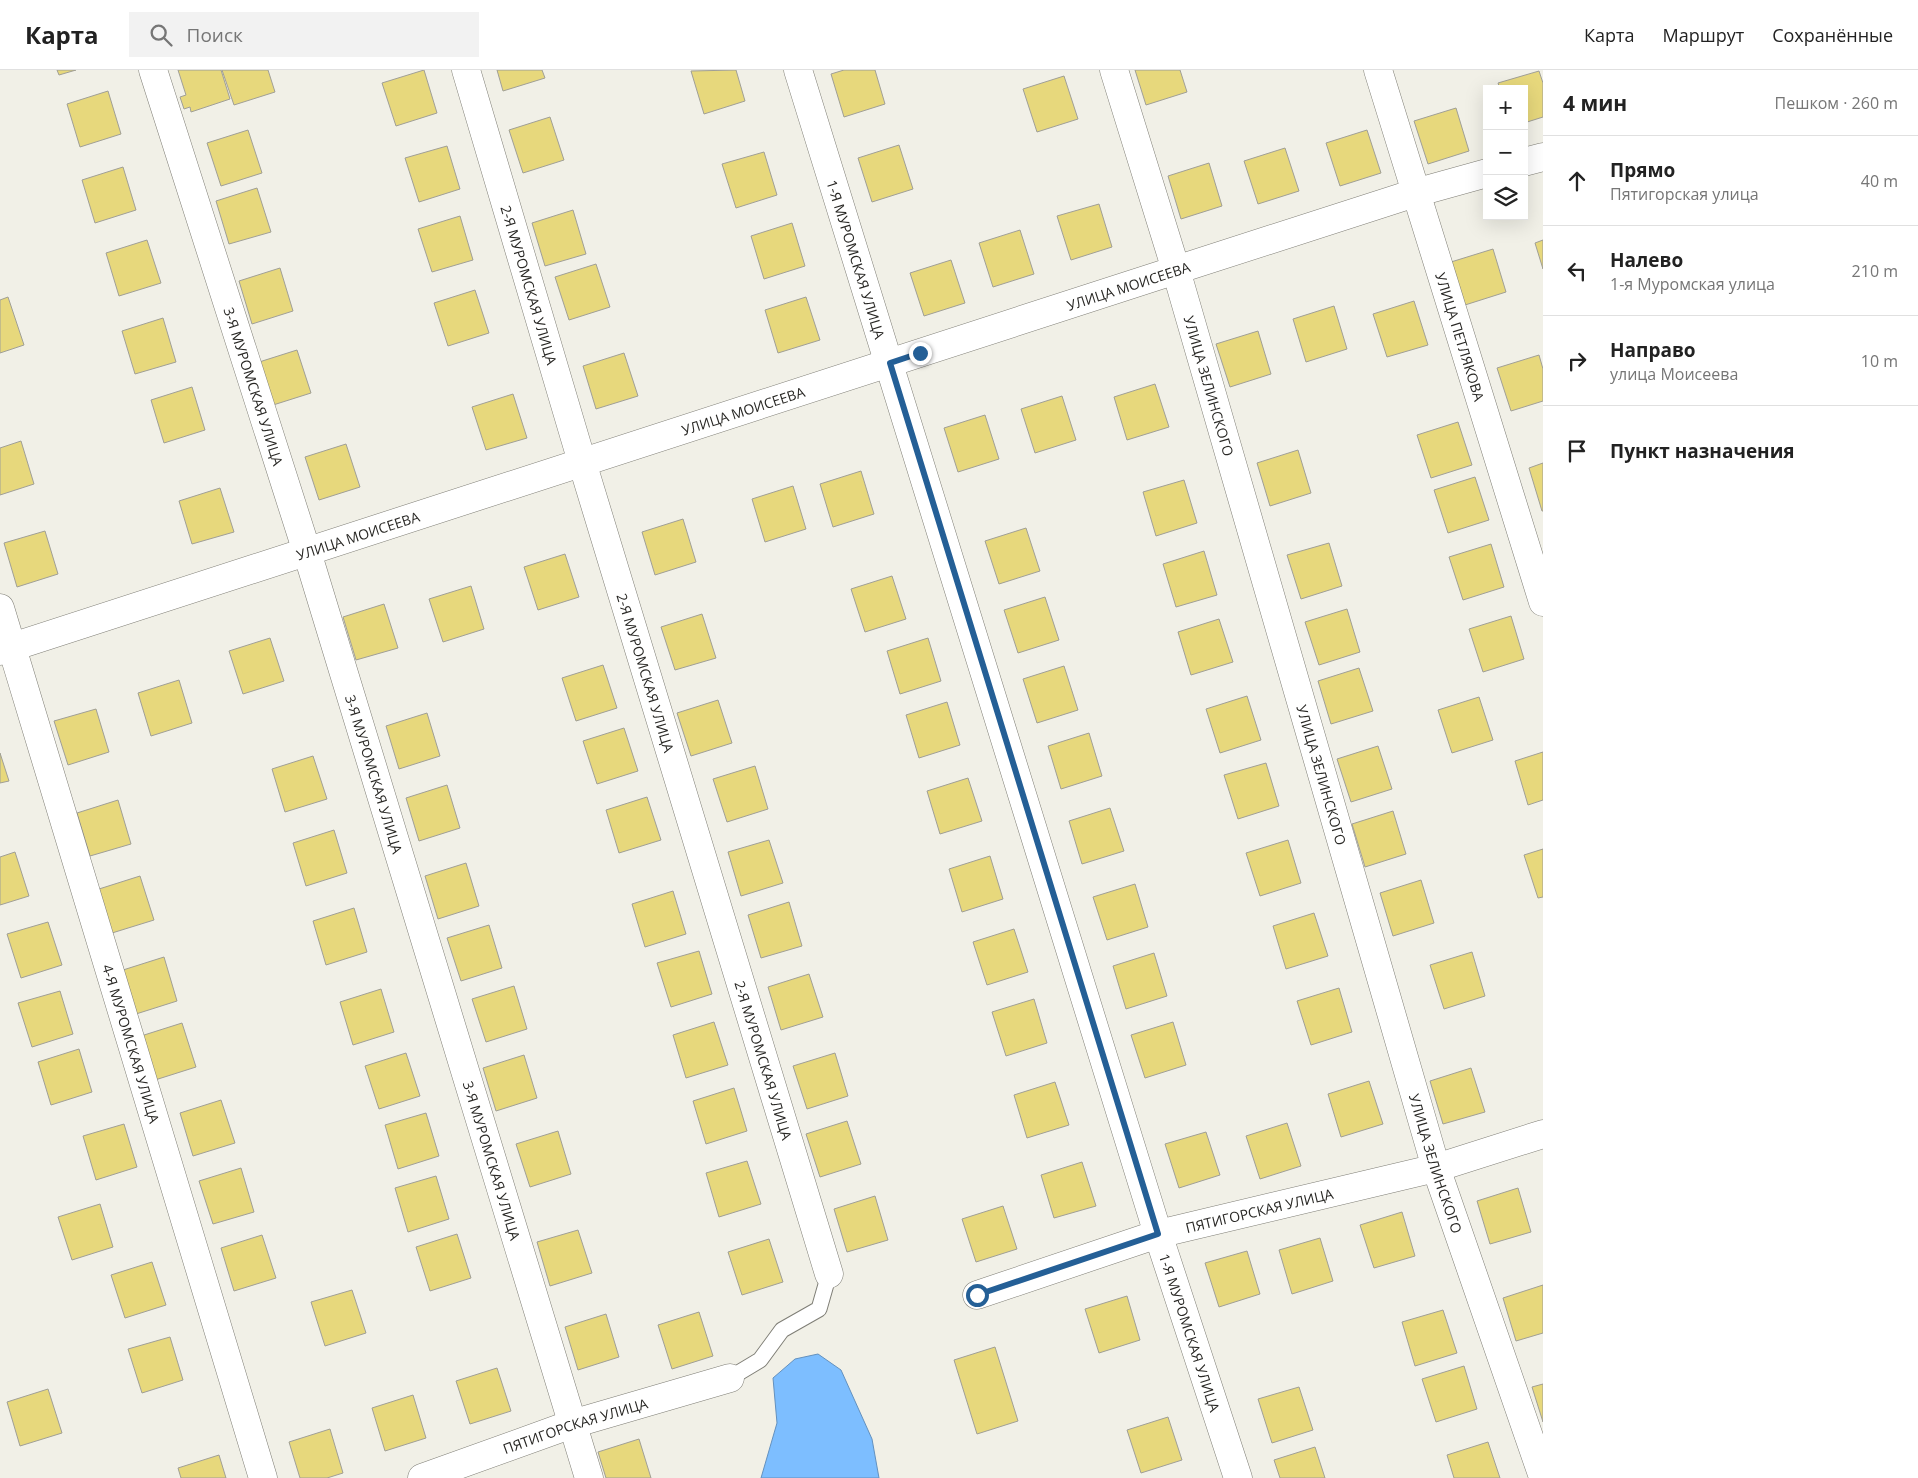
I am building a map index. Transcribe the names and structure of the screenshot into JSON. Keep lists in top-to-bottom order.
{
  "streets": {
    "street": [
      "1-Я МУРОМСКАЯ УЛИЦА",
      "2-Я МУРОМСКАЯ УЛИЦА",
      "УЛИЦА МОИСЕЕВА",
      "УЛИЦА ПЕТЛЯКОВА",
      "3-Я МУРОМСКАЯ УЛИЦА",
      "УЛИЦА ЗЕЛИНСКОГО",
      "4-Я МУРОМСКАЯ УЛИЦА",
      "ПЯТИГОРСКАЯ УЛИЦА"
    ]
  },
  "crossings": [
    ["1-Я МУРОМСКАЯ УЛИЦА", "УЛИЦА МОИСЕЕВА"],
    ["1-Я МУРОМСКАЯ УЛИЦА", "ПЯТИГОРСКАЯ УЛИЦА"],
    ["2-Я МУРОМСКАЯ УЛИЦА", "УЛИЦА МОИСЕЕВА"],
    ["УЛИЦА МОИСЕЕВА", "УЛИЦА ПЕТЛЯКОВА"],
    ["УЛИЦА МОИСЕЕВА", "3-Я МУРОМСКАЯ УЛИЦА"],
    ["УЛИЦА МОИСЕЕВА", "УЛИЦА ЗЕЛИНСКОГО"],
    ["УЛИЦА МОИСЕЕВА", "4-Я МУРОМСКАЯ УЛИЦА"],
    ["3-Я МУРОМСКАЯ УЛИЦА", "ПЯТИГОРСКАЯ УЛИЦА"],
    ["УЛИЦА ЗЕЛИНСКОГО", "ПЯТИГОРСКАЯ УЛИЦА"]
  ],
  "page": {
    "header": "Карта",
    "search": "Поиск",
    "nav": ["Карта", "Маршрут", "Сохранённые"],
    "heading": ["4 мин", "Пешком · 260 m"],
    "map_buttons": ["+", "−"],
    "list": [
      ["Прямо", "Пятигорская улица", "40 m"],
      ["Налево", "1-я Муромская улица", "210 m"],
      ["Направо", "улица Моисеева", "10 m"],
      "Пункт назначения"
    ]
  }
}
